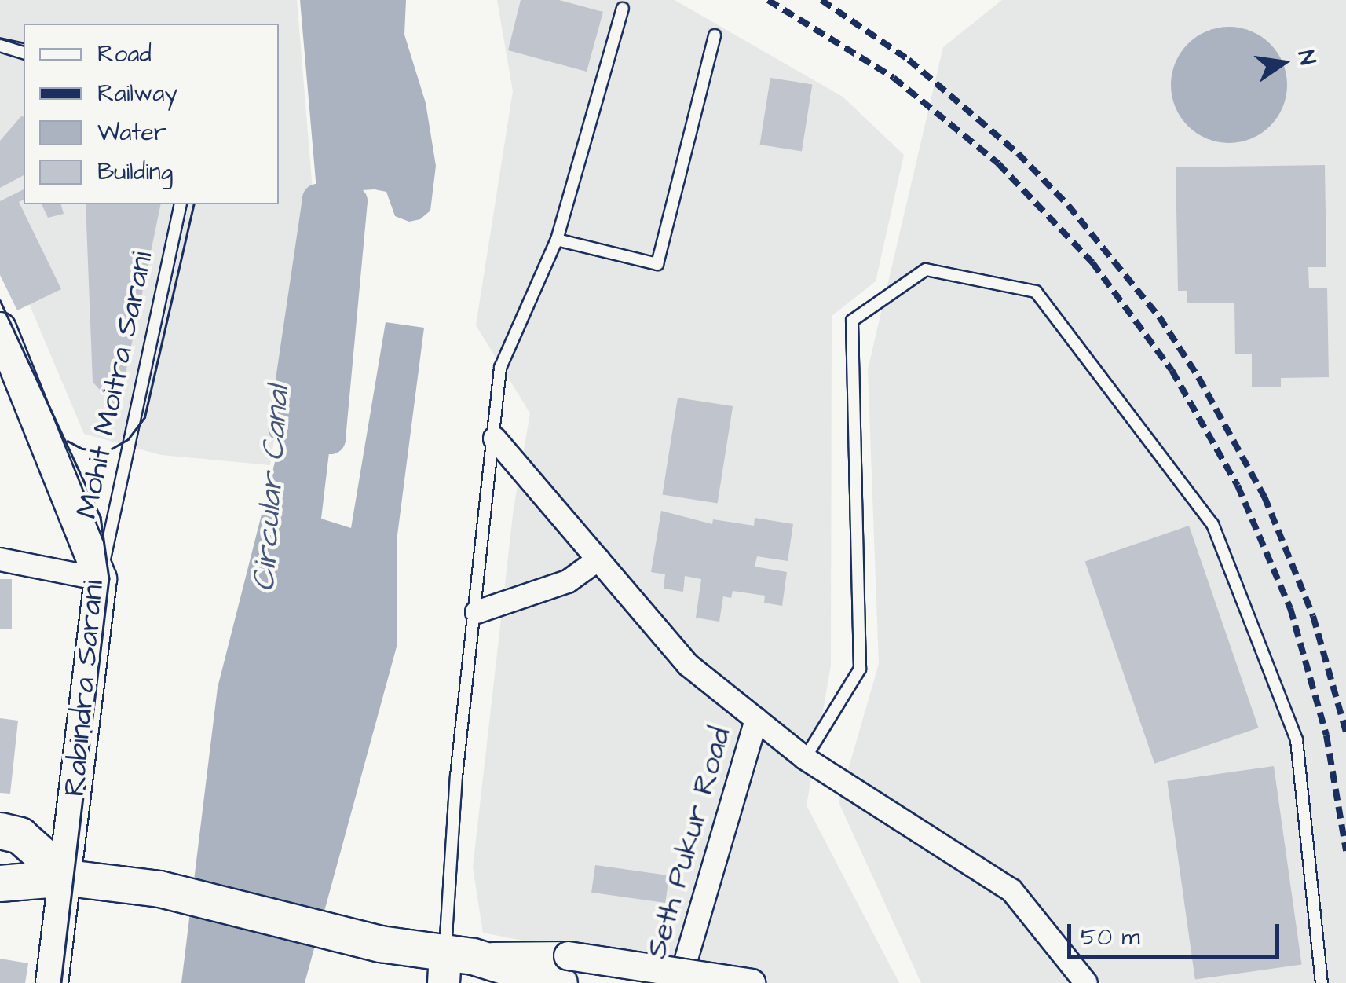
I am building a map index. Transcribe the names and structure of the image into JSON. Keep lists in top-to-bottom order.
{
  "streets": {
    "main road": ["Rabindra Sarani"],
    "street": ["Seth Pukur Road"],
    "lane": ["Mohit Moitra Sarani"]
  },
  "crossings": [
    ["Mohit Moitra Sarani", "Rabindra Sarani"]
  ],
  "water": ["Circular Canal"],
  "legend": [
    "Road",
    "Railway",
    "Water",
    "Building"
  ],
  "scale_bar": "50 m",
  "north": "right"
}
